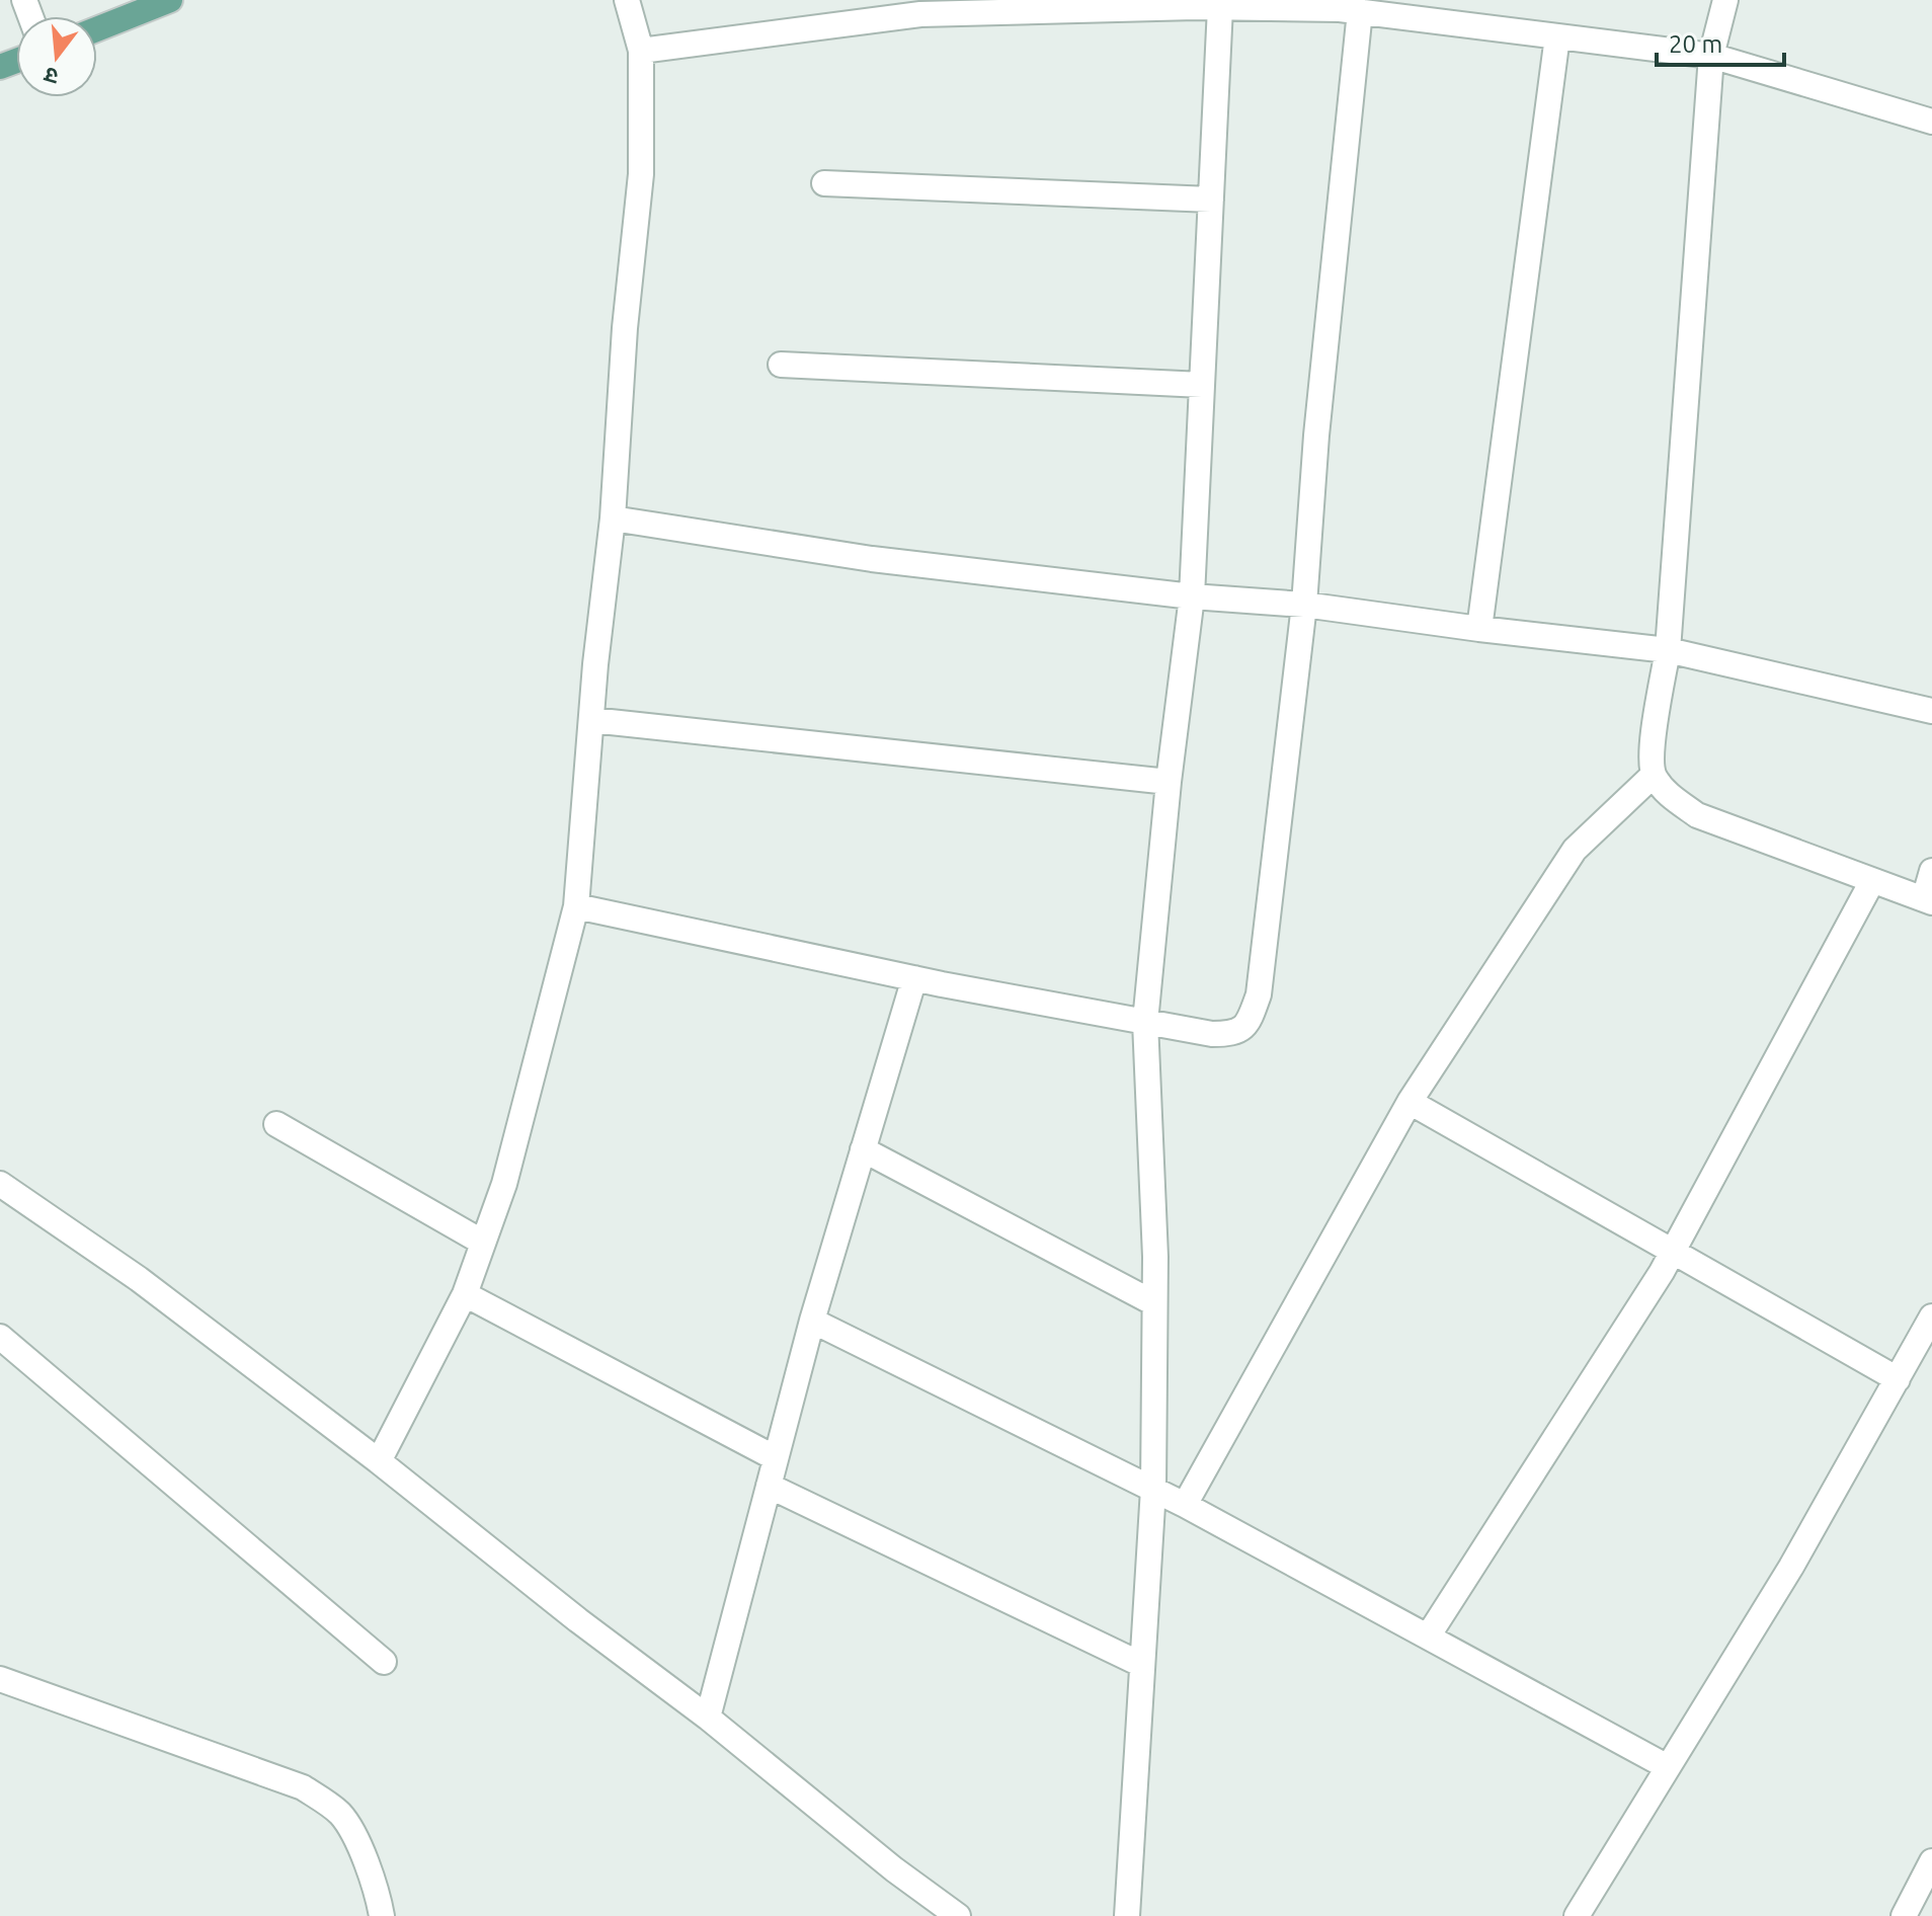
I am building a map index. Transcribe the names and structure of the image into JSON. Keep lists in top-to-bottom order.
{
  "scale_bar": "20 m",
  "north": "bottom"
}
